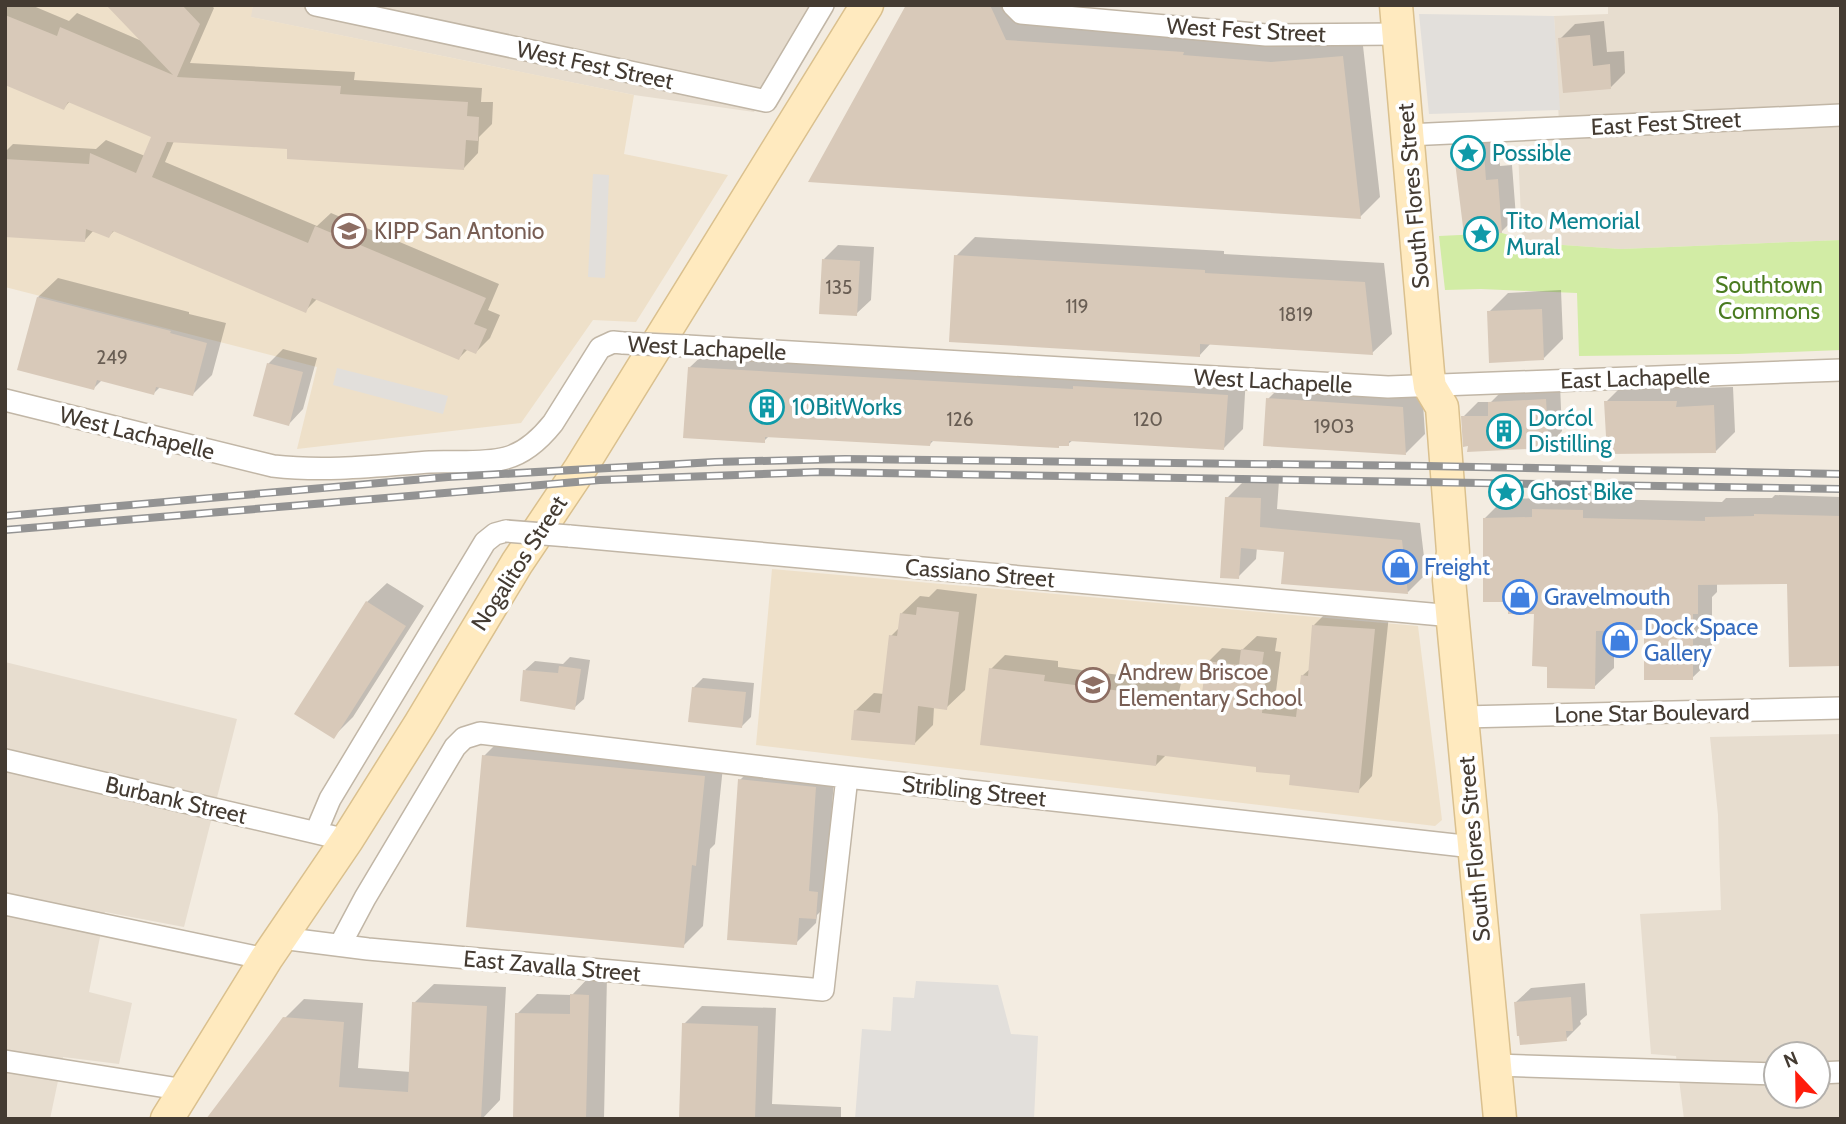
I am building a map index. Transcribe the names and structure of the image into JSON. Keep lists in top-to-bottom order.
{
  "streets": {
    "main road": ["South Flores Street", "Nogalitos Street"],
    "street": [
      "West Fest Street",
      "East Fest Street",
      "West Lachapelle",
      "East Lachapelle",
      "Cassiano Street",
      "Lone Star Boulevard",
      "Stribling Street",
      "Burbank Street",
      "East Zavalla Street"
    ]
  },
  "crossings": [
    ["West Fest Street", "South Flores Street"],
    ["East Fest Street", "South Flores Street"],
    ["South Flores Street", "West Lachapelle"],
    ["South Flores Street", "East Lachapelle"],
    ["South Flores Street", "Cassiano Street"],
    ["South Flores Street", "Lone Star Boulevard"],
    ["South Flores Street", "Stribling Street"],
    ["West Lachapelle", "East Lachapelle"],
    ["Nogalitos Street", "Cassiano Street"],
    ["Nogalitos Street", "Burbank Street"],
    ["Nogalitos Street", "East Zavalla Street"],
    ["Stribling Street", "East Zavalla Street"]
  ],
  "parks": ["Southtown Commons"],
  "places": {
    "place": ["Possible", "Tito Memorial Mural", "Ghost Bike"],
    "school or university": ["KIPP San Antonio", "Andrew Briscoe Elementary School"],
    "building": ["10BitWorks", "Dorćol Distilling"],
    "shop": ["Freight", "Gravelmouth", "Dock Space Gallery"]
  },
  "house_numbers": [
    "135",
    "119",
    "1819",
    "249",
    "126",
    "120",
    "1903"
  ],
  "north": "top"
}
